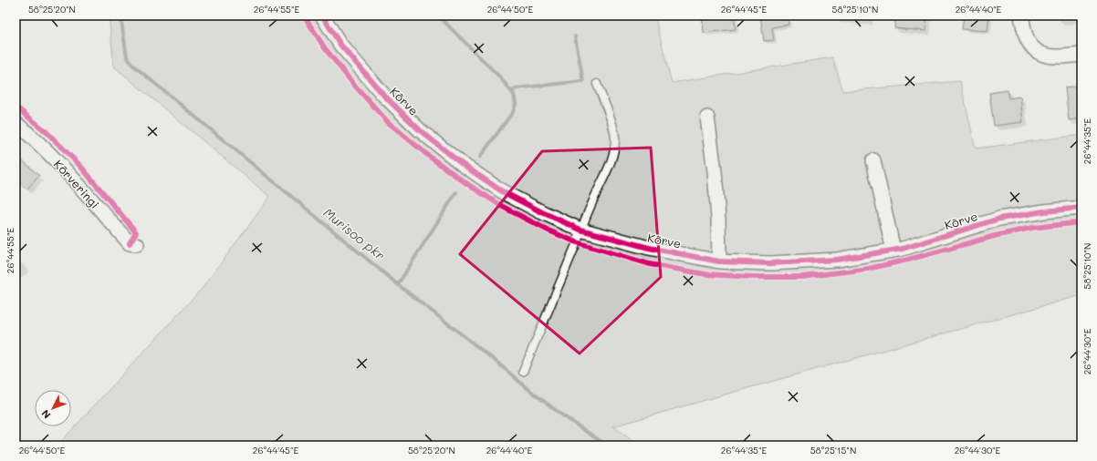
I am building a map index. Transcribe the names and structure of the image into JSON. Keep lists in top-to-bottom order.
{
  "streets": {
    "street": ["Kõrve", "Kõrveringi"]
  },
  "water": ["Murisoo pkr"],
  "north": "bottom left",
  "coordinates": [
    "58°25'20\"N",
    "26°44'55\"E",
    "26°44'50\"E",
    "26°44'45\"E",
    "58°25'10\"N",
    "26°44'40\"E",
    "26°44'35\"E",
    "26°44'30\"E",
    "58°25'15\"N"
  ]
}
